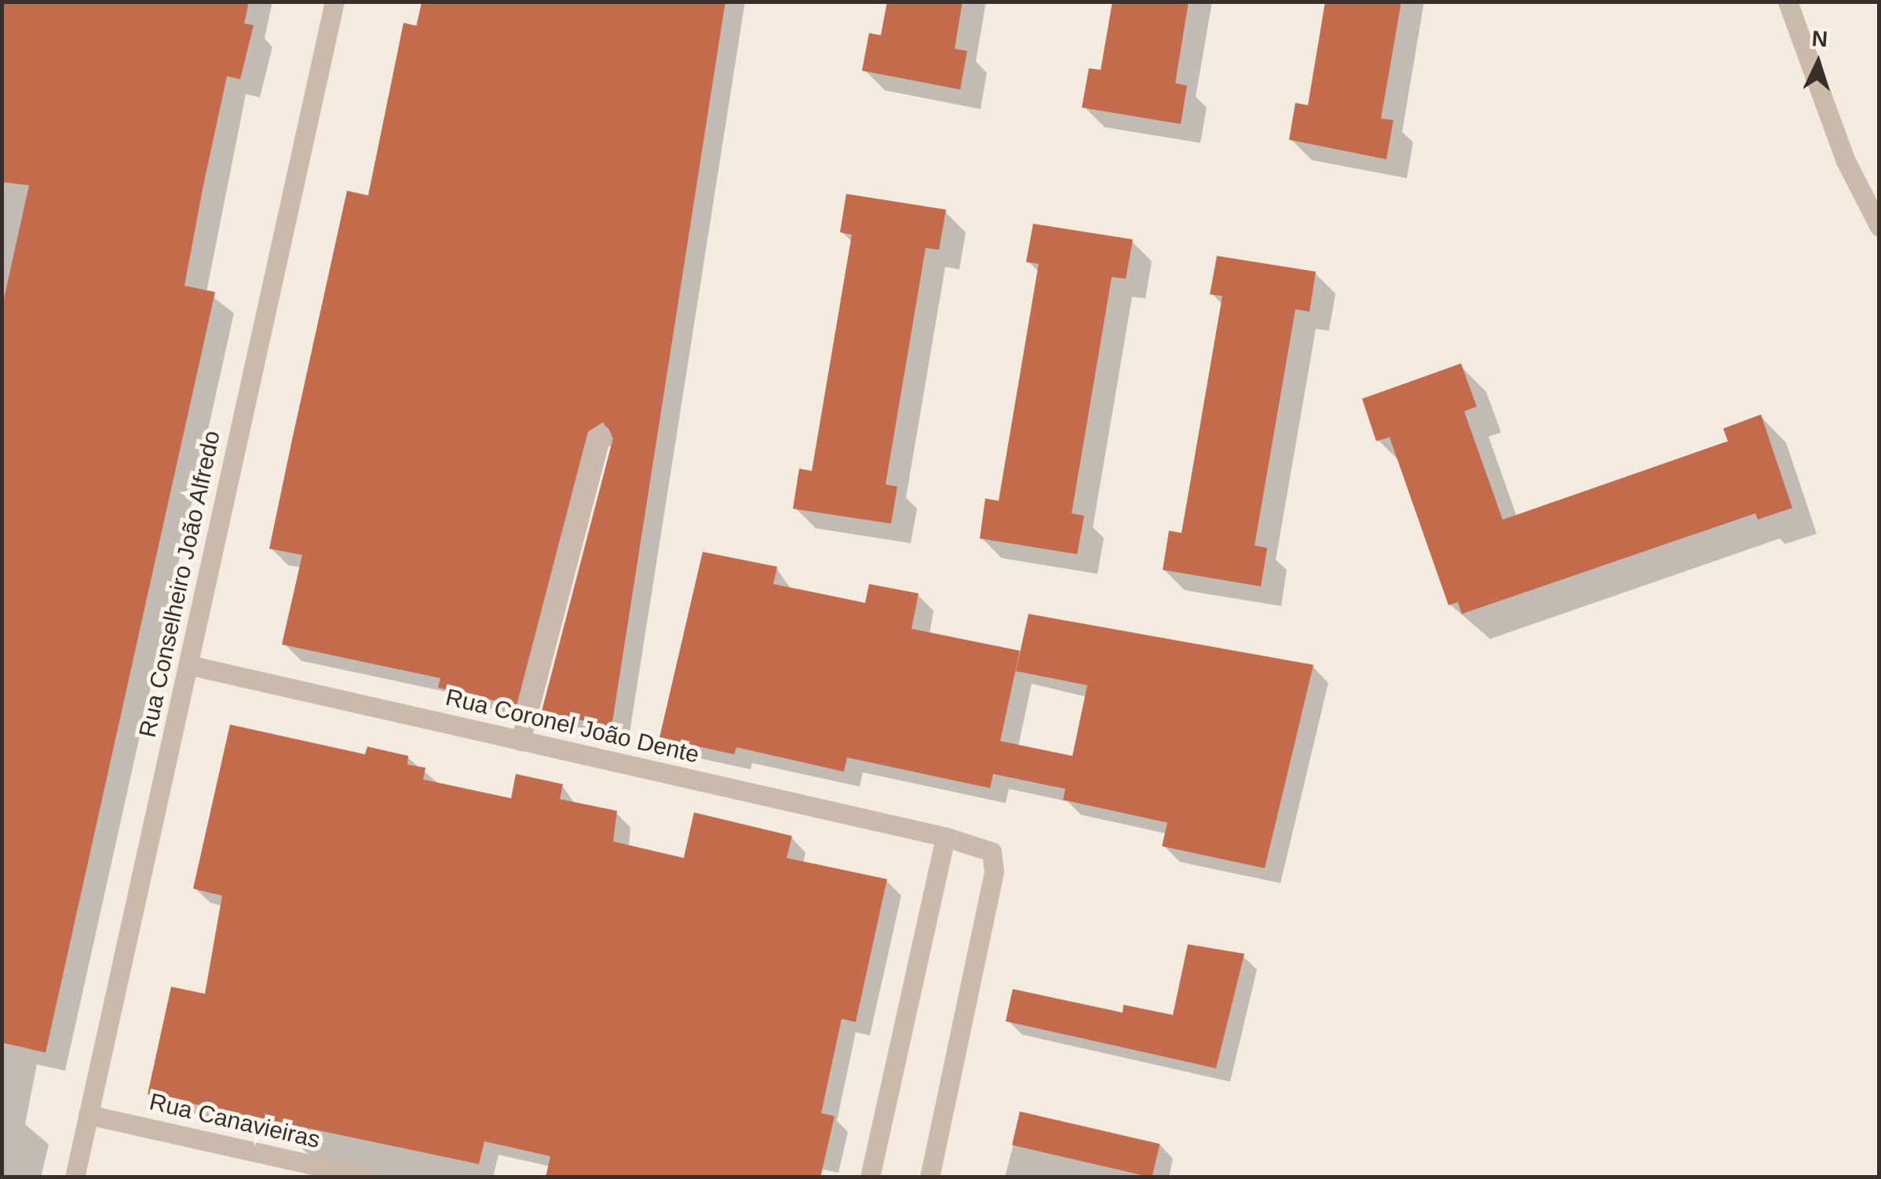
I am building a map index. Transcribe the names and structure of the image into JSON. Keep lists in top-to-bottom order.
{
  "streets": {
    "street": ["Rua Conselheiro João Alfredo", "Rua Coronel João Dente", "Rua Canavieiras"]
  },
  "crossings": [
    ["Rua Conselheiro João Alfredo", "Rua Coronel João Dente"],
    ["Rua Conselheiro João Alfredo", "Rua Canavieiras"]
  ],
  "north": "top"
}
